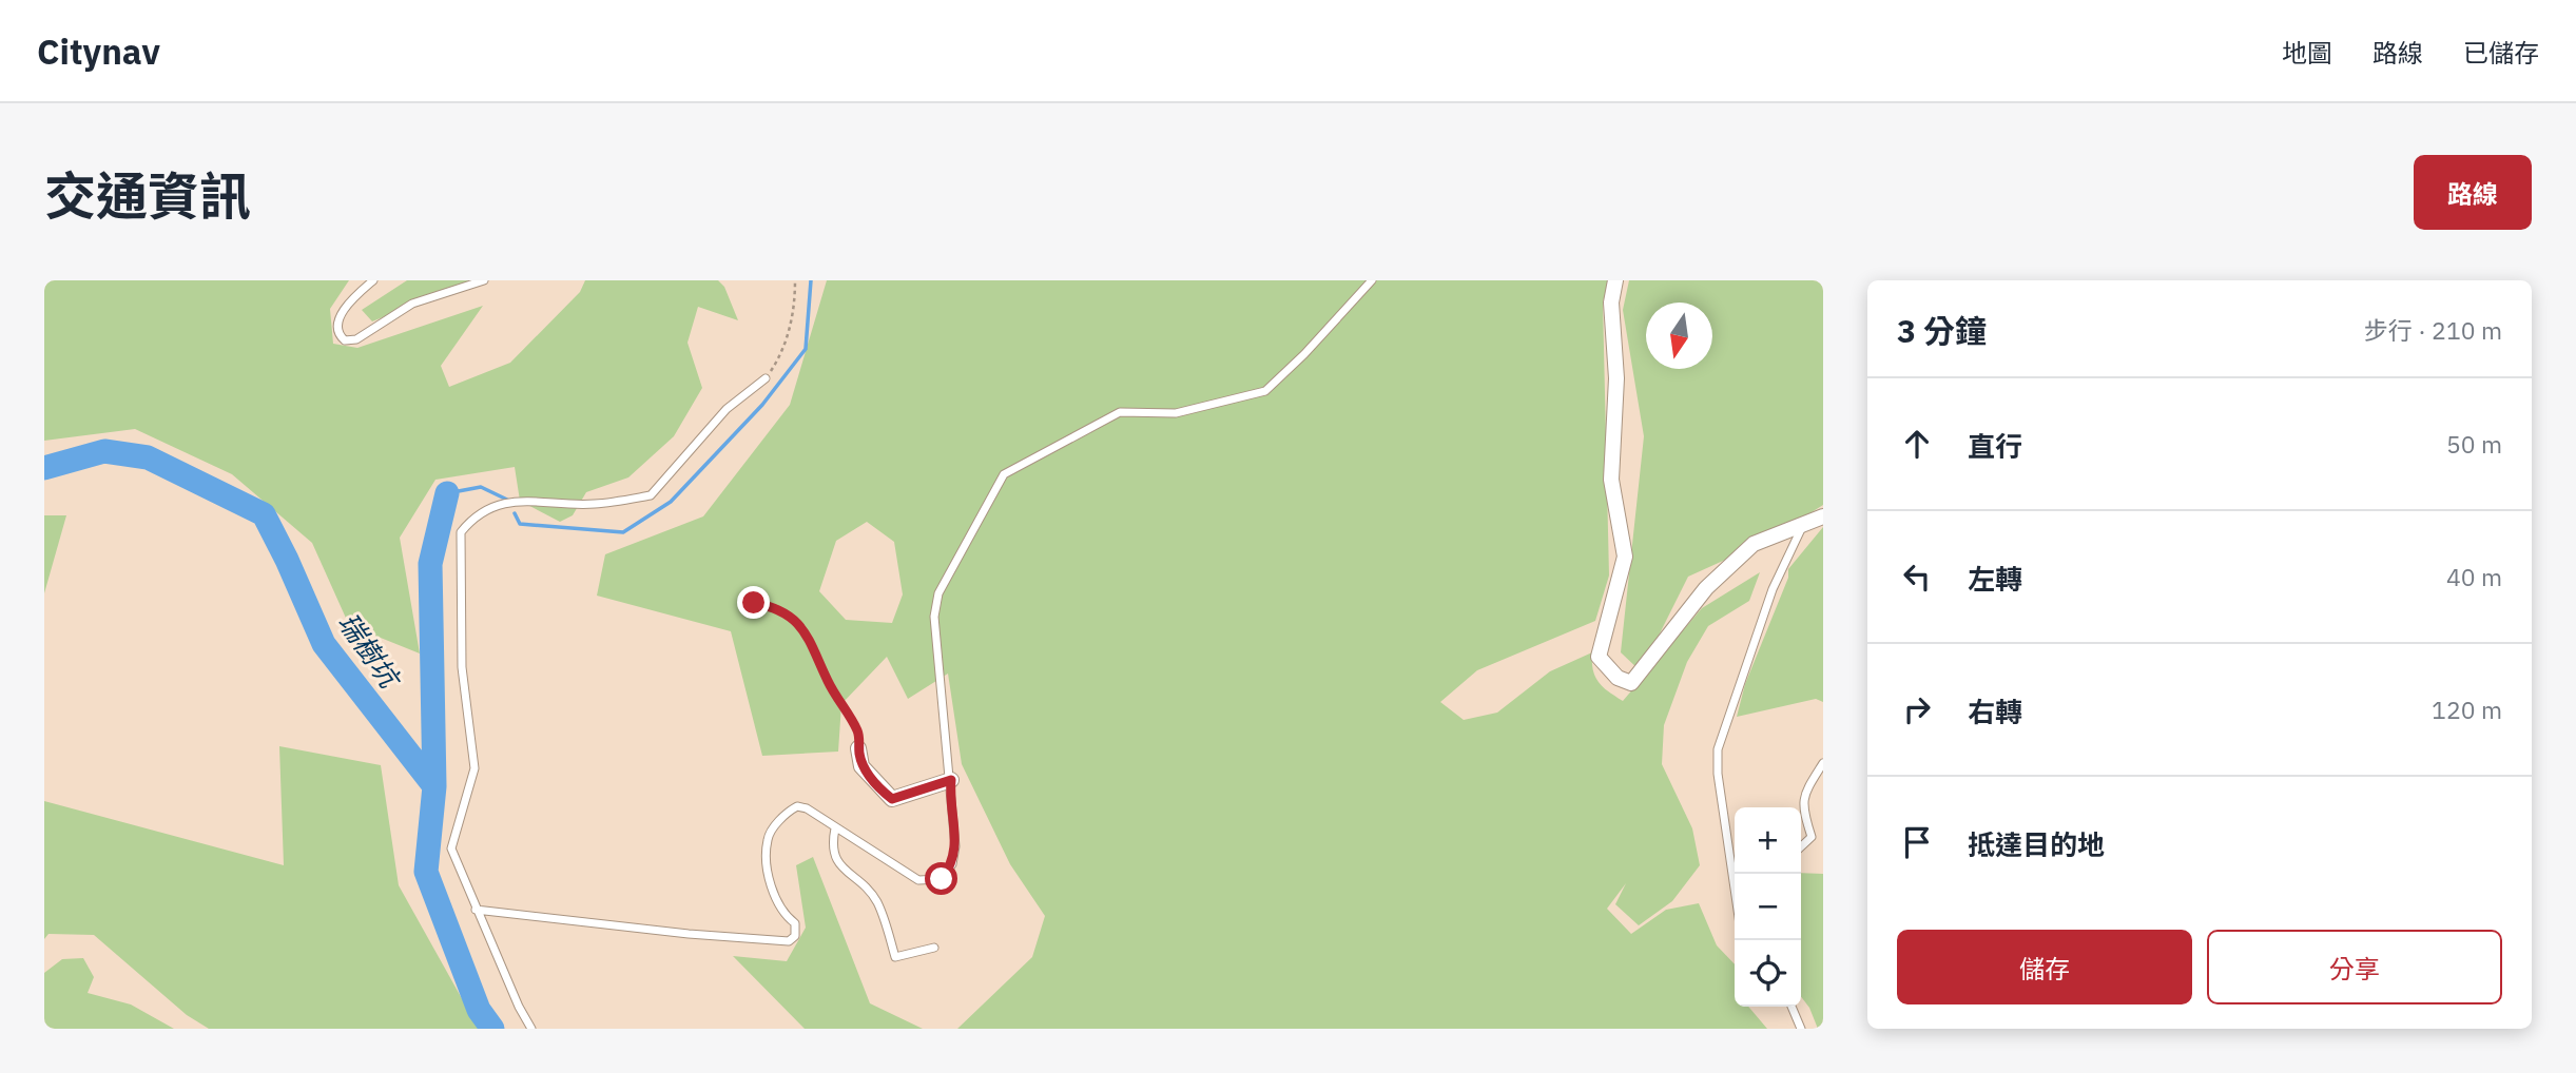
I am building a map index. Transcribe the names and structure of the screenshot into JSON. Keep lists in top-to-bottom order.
{
  "water": ["瑞樹坑"],
  "north": "bottom",
  "page": {
    "header": "Citynav",
    "nav": ["地圖", "路線", "已儲存"],
    "title": "交通資訊",
    "buttons": [
      "路線",
      ["儲存", "分享"]
    ],
    "heading": ["3 分鐘", "步行 · 210 m"],
    "list": [
      ["直行", "50 m"],
      ["左轉", "40 m"],
      ["右轉", "120 m"],
      "抵達目的地"
    ],
    "map_buttons": ["+", "−"]
  }
}
